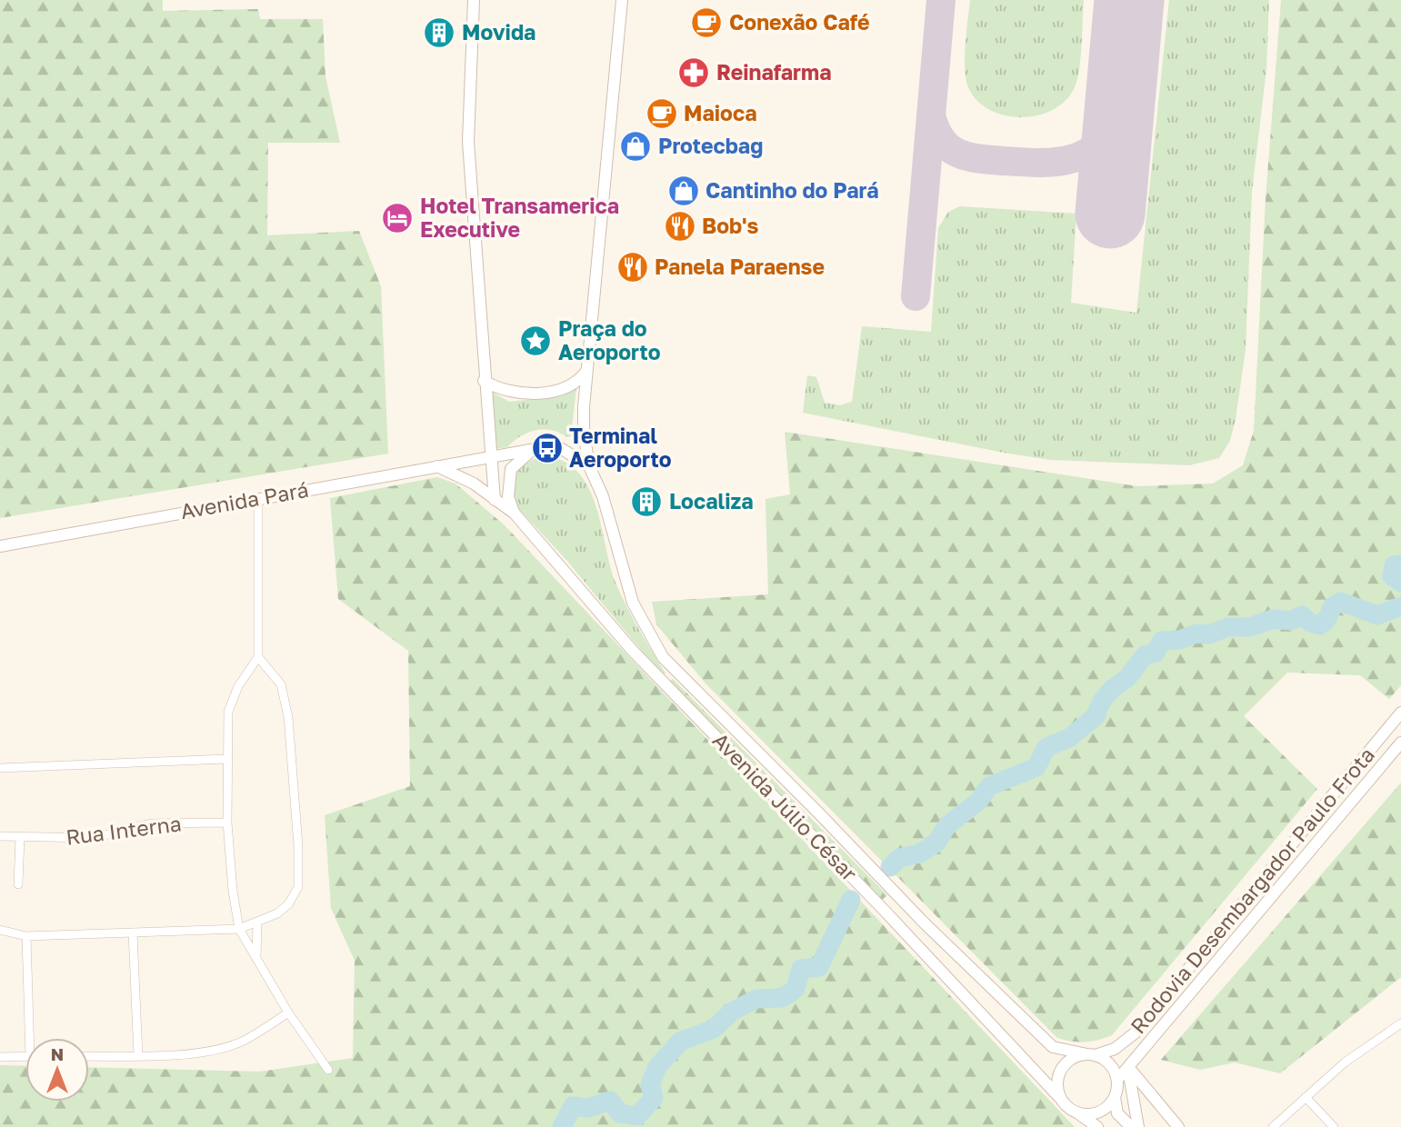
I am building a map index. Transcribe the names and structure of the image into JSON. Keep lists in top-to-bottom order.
{
  "streets": {
    "main road": ["Avenida Pará", "Avenida Júlio César", "Rodovia Desembargador Paulo Frota"],
    "street": ["Rua Interna"]
  },
  "crossings": [
    ["Avenida Pará", "Avenida Júlio César"],
    ["Avenida Júlio César", "Rodovia Desembargador Paulo Frota"]
  ],
  "places": {
    "cafe": ["Conexão Café", "Maioca"],
    "building": ["Movida", "Localiza"],
    "pharmacy": ["Reinafarma"],
    "shop": ["Protecbag", "Cantinho do Pará"],
    "hotel": ["Hotel Transamerica Executive"],
    "restaurant": ["Bob's", "Panela Paraense"],
    "place": ["Praça do Aeroporto"],
    "bus stop": ["Terminal Aeroporto"]
  },
  "north": "top"
}
